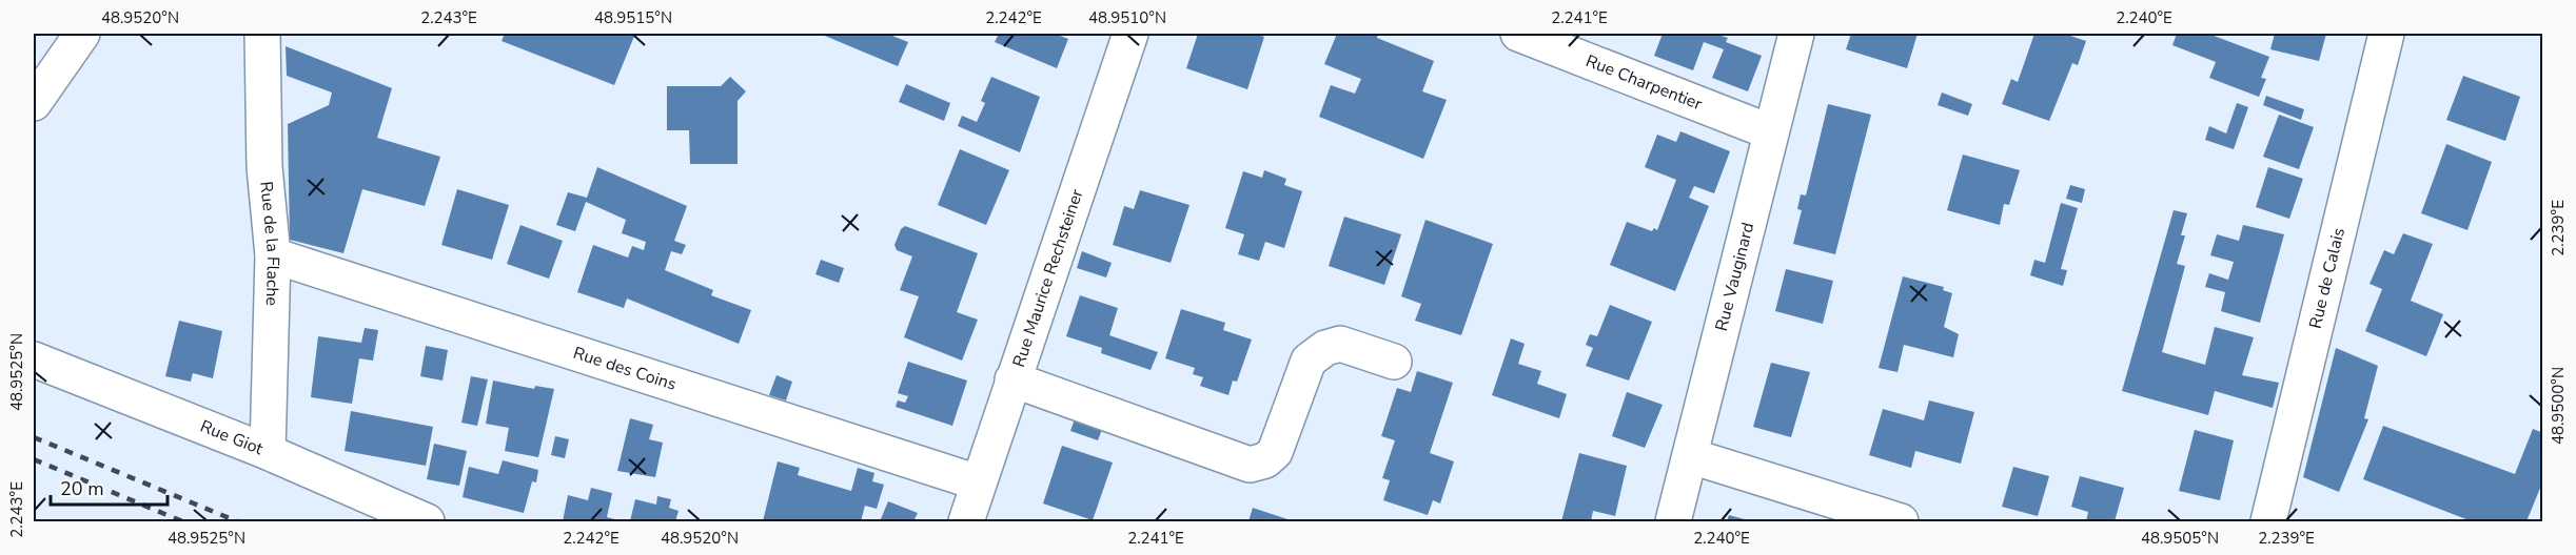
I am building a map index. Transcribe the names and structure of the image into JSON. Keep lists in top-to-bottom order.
{
  "streets": {
    "street": [
      "Rue Charpentier",
      "Rue de la Flache",
      "Rue Maurice Rechsteiner",
      "Rue Vauginard",
      "Rue de Calais",
      "Rue des Coins",
      "Rue Giot"
    ]
  },
  "crossings": [
    ["Rue Charpentier", "Rue Vauginard"],
    ["Rue de la Flache", "Rue des Coins"],
    ["Rue de la Flache", "Rue Giot"],
    ["Rue Maurice Rechsteiner", "Rue des Coins"]
  ],
  "scale_bar": "20 m",
  "coordinates": [
    "48.9520°N",
    "2.243°E",
    "48.9515°N",
    "2.242°E",
    "48.9510°N",
    "2.241°E",
    "2.240°E",
    "2.239°E",
    "48.9525°N",
    "48.9500°N",
    "48.9505°N"
  ]
}
